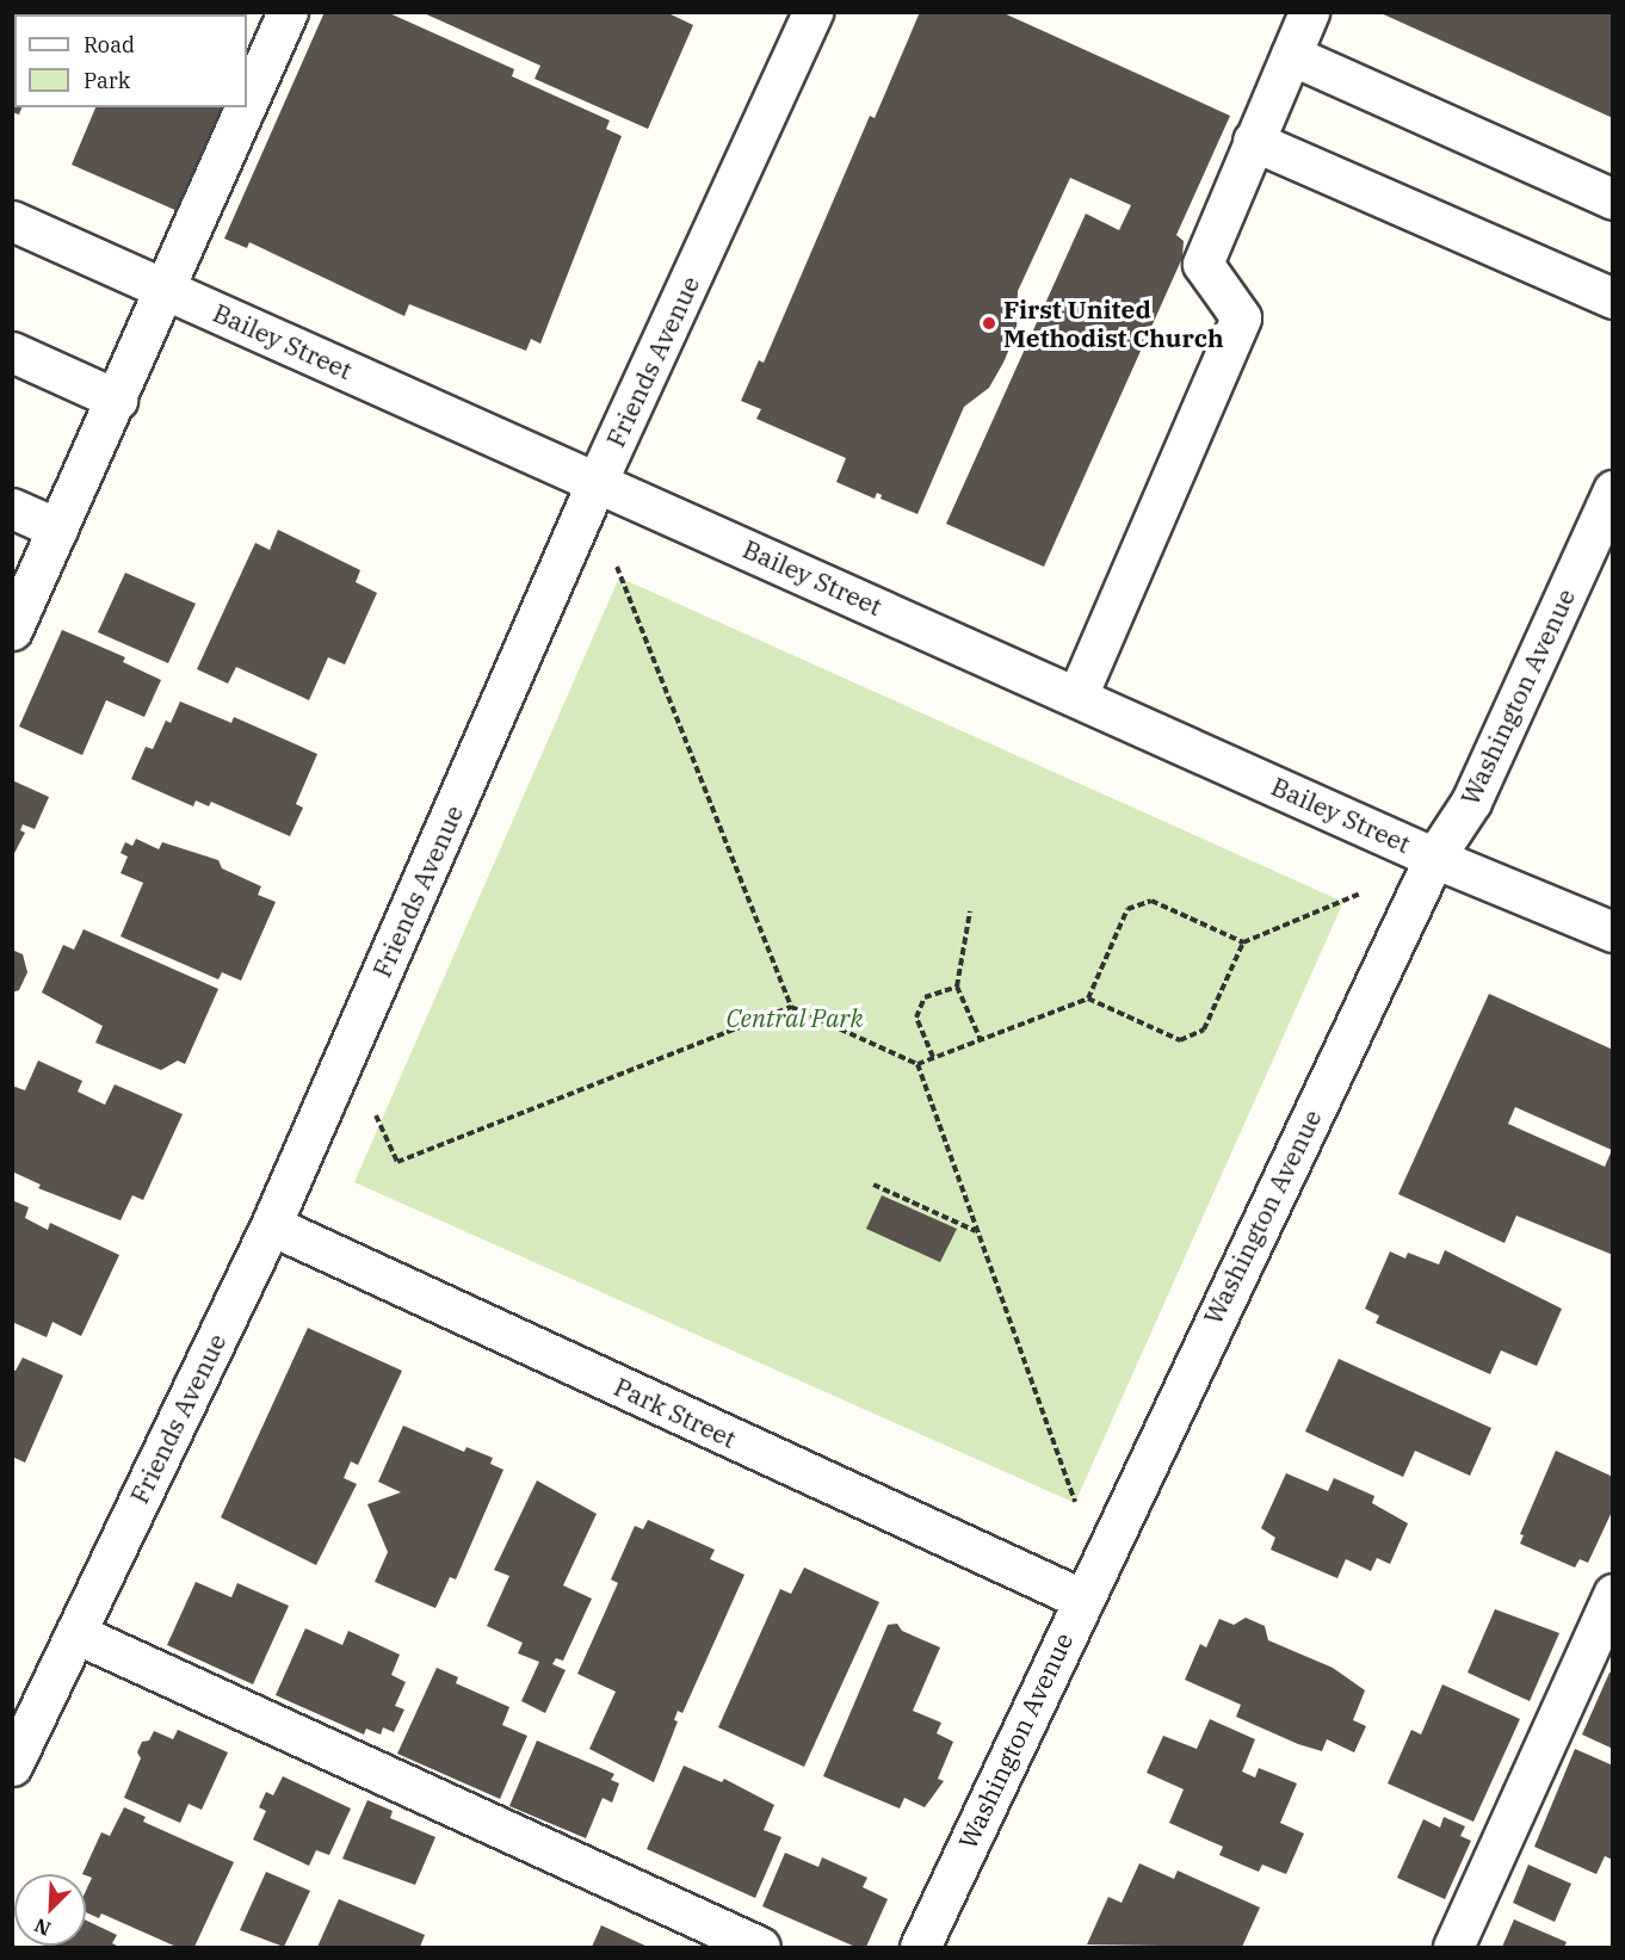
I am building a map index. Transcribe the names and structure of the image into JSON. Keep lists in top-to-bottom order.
{
  "streets": {
    "street": [
      "Bailey Street",
      "Friends Avenue",
      "Washington Avenue",
      "Park Street"
    ]
  },
  "crossings": [
    ["Bailey Street", "Friends Avenue"],
    ["Bailey Street", "Washington Avenue"],
    ["Friends Avenue", "Park Street"],
    ["Washington Avenue", "Park Street"]
  ],
  "parks": ["Central Park"],
  "places": ["First United Methodist Church"],
  "legend": ["Road", "Park"],
  "north": "bottom left"
}
